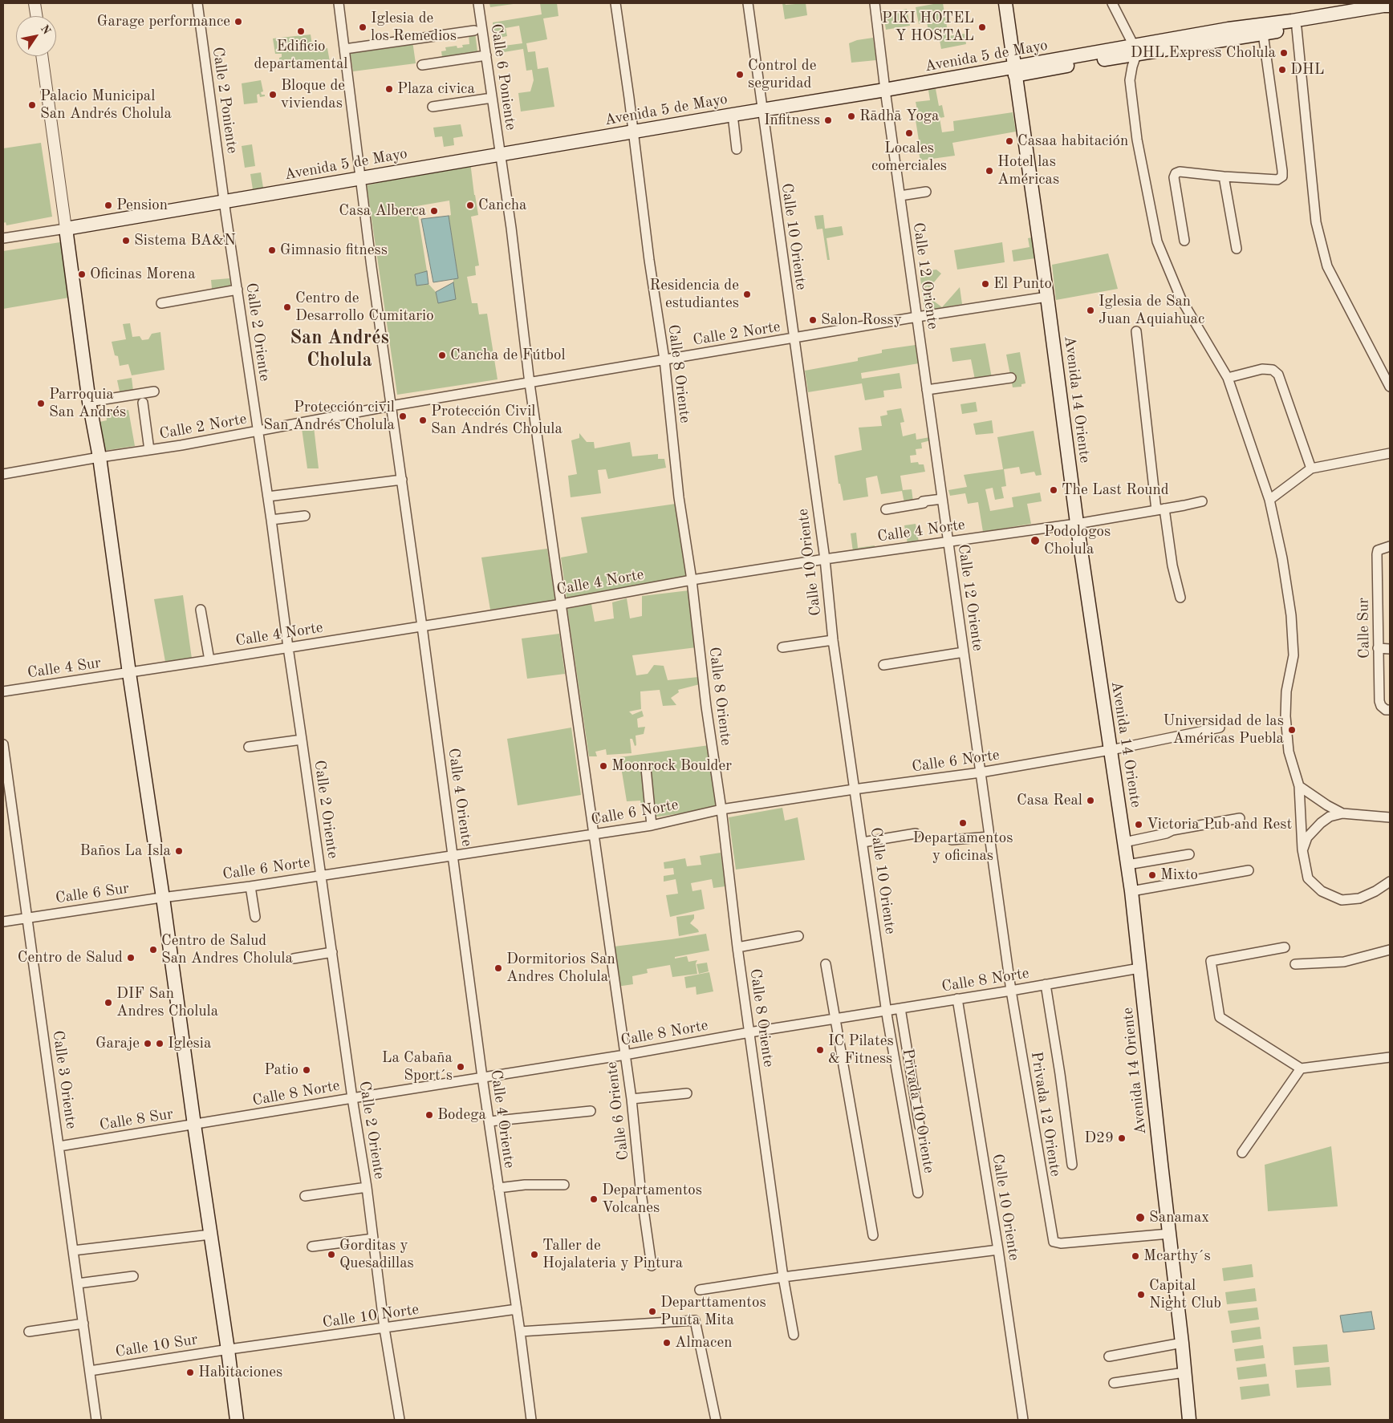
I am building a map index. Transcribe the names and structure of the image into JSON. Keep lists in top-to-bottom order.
{
  "streets": {
    "main road": ["Avenida 5 de Mayo", "Avenida 14 Oriente"],
    "street": [
      "Calle 6 Poniente",
      "Calle 2 Poniente",
      "Calle 10 Oriente",
      "Calle 12 Oriente",
      "Calle 2 Oriente",
      "Calle 2 Norte",
      "Calle 8 Oriente",
      "Calle 4 Norte",
      "Calle Sur",
      "Calle 4 Sur",
      "Calle 6 Norte",
      "Calle 4 Oriente",
      "Calle 6 Sur",
      "Calle 8 Norte",
      "Calle 3 Oriente",
      "Calle 6 Oriente",
      "Privada 10 Oriente",
      "Privada 12 Oriente",
      "Calle 8 Sur",
      "Calle 10 Norte",
      "Calle 10 Sur"
    ]
  },
  "crossings": [
    ["Avenida 5 de Mayo", "Calle 6 Poniente"],
    ["Avenida 5 de Mayo", "Calle 2 Poniente"],
    ["Avenida 5 de Mayo", "Calle 10 Oriente"],
    ["Avenida 5 de Mayo", "Calle 12 Oriente"],
    ["Avenida 5 de Mayo", "Calle 2 Oriente"],
    ["Avenida 5 de Mayo", "Calle 8 Oriente"],
    ["Avenida 5 de Mayo", "Avenida 14 Oriente"],
    ["Avenida 5 de Mayo", "Calle 4 Oriente"],
    ["Calle 6 Poniente", "Calle 2 Norte"],
    ["Calle 6 Poniente", "Calle 4 Norte"],
    ["Calle 6 Poniente", "Calle 6 Oriente"],
    ["Calle 2 Poniente", "Calle 2 Oriente"],
    ["Calle 10 Oriente", "Calle 2 Norte"],
    ["Calle 10 Oriente", "Calle 4 Norte"],
    ["Calle 10 Oriente", "Calle 6 Norte"],
    ["Calle 10 Oriente", "Calle 8 Norte"],
    ["Calle 10 Oriente", "Privada 10 Oriente"],
    ["Calle 12 Oriente", "Calle 2 Norte"],
    ["Calle 12 Oriente", "Calle 4 Norte"],
    ["Calle 12 Oriente", "Calle 6 Norte"],
    ["Calle 12 Oriente", "Calle 8 Norte"],
    ["Calle 12 Oriente", "Privada 12 Oriente"],
    ["Calle 2 Oriente", "Calle 2 Norte"],
    ["Calle 2 Oriente", "Calle 4 Norte"],
    ["Calle 2 Oriente", "Calle 6 Norte"],
    ["Calle 2 Oriente", "Calle 8 Norte"],
    ["Calle 2 Oriente", "Calle 10 Norte"],
    ["Calle 2 Norte", "Calle 8 Oriente"],
    ["Calle 2 Norte", "Avenida 14 Oriente"],
    ["Calle 2 Norte", "Calle 4 Oriente"],
    ["Calle 8 Oriente", "Calle 4 Norte"],
    ["Calle 8 Oriente", "Calle 6 Norte"],
    ["Calle 8 Oriente", "Calle 8 Norte"],
    ["Avenida 14 Oriente", "Calle 4 Norte"],
    ["Avenida 14 Oriente", "Calle 6 Norte"],
    ["Avenida 14 Oriente", "Calle 8 Norte"],
    ["Avenida 14 Oriente", "Privada 12 Oriente"],
    ["Calle 4 Norte", "Calle 4 Sur"],
    ["Calle 4 Norte", "Calle 4 Oriente"],
    ["Calle 4 Norte", "Calle 6 Oriente"],
    ["Calle 6 Norte", "Calle 4 Oriente"],
    ["Calle 6 Norte", "Calle 6 Sur"],
    ["Calle 6 Norte", "Calle 6 Oriente"],
    ["Calle 4 Oriente", "Calle 8 Norte"],
    ["Calle 4 Oriente", "Calle 10 Norte"],
    ["Calle 6 Sur", "Calle 3 Oriente"],
    ["Calle 8 Norte", "Calle 6 Oriente"],
    ["Calle 8 Norte", "Privada 10 Oriente"],
    ["Calle 8 Norte", "Privada 12 Oriente"],
    ["Calle 8 Norte", "Calle 8 Sur"],
    ["Calle 3 Oriente", "Calle 8 Sur"],
    ["Calle 3 Oriente", "Calle 10 Sur"],
    ["Calle 10 Norte", "Calle 10 Sur"]
  ],
  "districts": ["San Andrés Cholula"],
  "places": [
    "Garage performance",
    "Iglesia de los Remedios",
    "PIKI HOTEL Y HOSTAL",
    "Edificio departamental",
    "DHL Express Cholula",
    "DHL",
    "Control de seguridad",
    "Plaza civica",
    "Bloque de viviendas",
    "Palacio Municipal San Andrés Cholula",
    "Rādhā Yoga",
    "Infitness",
    "Locales comerciales",
    "Casaa habitación",
    "Hotel las Américas",
    "Pension",
    "Cancha",
    "Casa Alberca",
    "Sistema BA&N",
    "Gimnasio fitness",
    "Oficinas Morena",
    "El Punto",
    "Residencia de estudiantes",
    "Centro de Desarrollo Cumitario",
    "Iglesia de San Juan Aquiahuac",
    "Salon Rossy",
    "Cancha de Fútbol",
    "Parroquia San Andrés",
    "Protección civil San Andrés Cholula",
    "Protección Civil San Andrés Cholula",
    "The Last Round",
    "Podologos Cholula",
    "Universidad de las Américas Puebla",
    "Moonrock Boulder",
    "Casa Real",
    "Departamentos y oficinas",
    "Victoria Pub and Rest",
    "Baños La Isla",
    "Mixto",
    "Centro de Salud San Andres Cholula",
    "Centro de Salud",
    "Dormitorios San Andres Cholula",
    "DIF San Andres Cholula",
    "Garaje",
    "Iglesia",
    "IC Pilates & Fitness",
    "La Cabaña Sport´s",
    "Patio",
    "Bodega",
    "D29",
    "Departamentos Volcanes",
    "Sanamax",
    "Gorditas y Quesadillas",
    "Taller de Hojalateria y Pintura",
    "Mcarthy´s",
    "Capital Night Club",
    "Departtamentos Punta Mita",
    "Almacen",
    "Habitaciones"
  ],
  "north": "top right"
}
